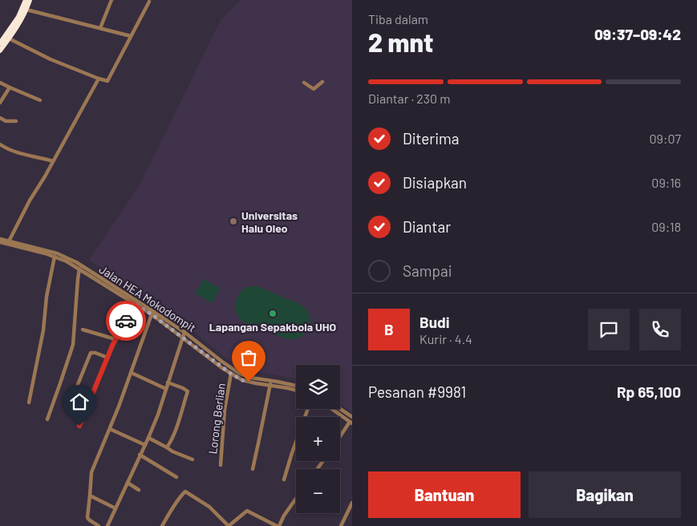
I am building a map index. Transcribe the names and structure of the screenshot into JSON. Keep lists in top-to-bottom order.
{
  "streets": {
    "street": ["Jalan HEA Mokodompit", "Lorong Berlian"]
  },
  "crossings": [
    ["Jalan HEA Mokodompit", "Lorong Berlian"]
  ],
  "places": ["Universitas Halu Oleo", "Lapangan Sepakbola UHO"],
  "page": {
    "heading": ["2 mnt", "Tiba dalam", "09:37–09:42"],
    "panel": [
      "Budi",
      "Kurir · 4.4",
      "Pesanan #9981",
      "Rp 65,100"
    ],
    "bar": "Diantar · 230 m",
    "list": [
      ["Diterima", "09:07"],
      ["Disiapkan", "09:16"],
      ["Diantar", "09:18"],
      "Sampai"
    ],
    "round": "B",
    "map_buttons": ["+", "−"],
    "buttons": ["Bantuan", "Bagikan"]
  }
}
